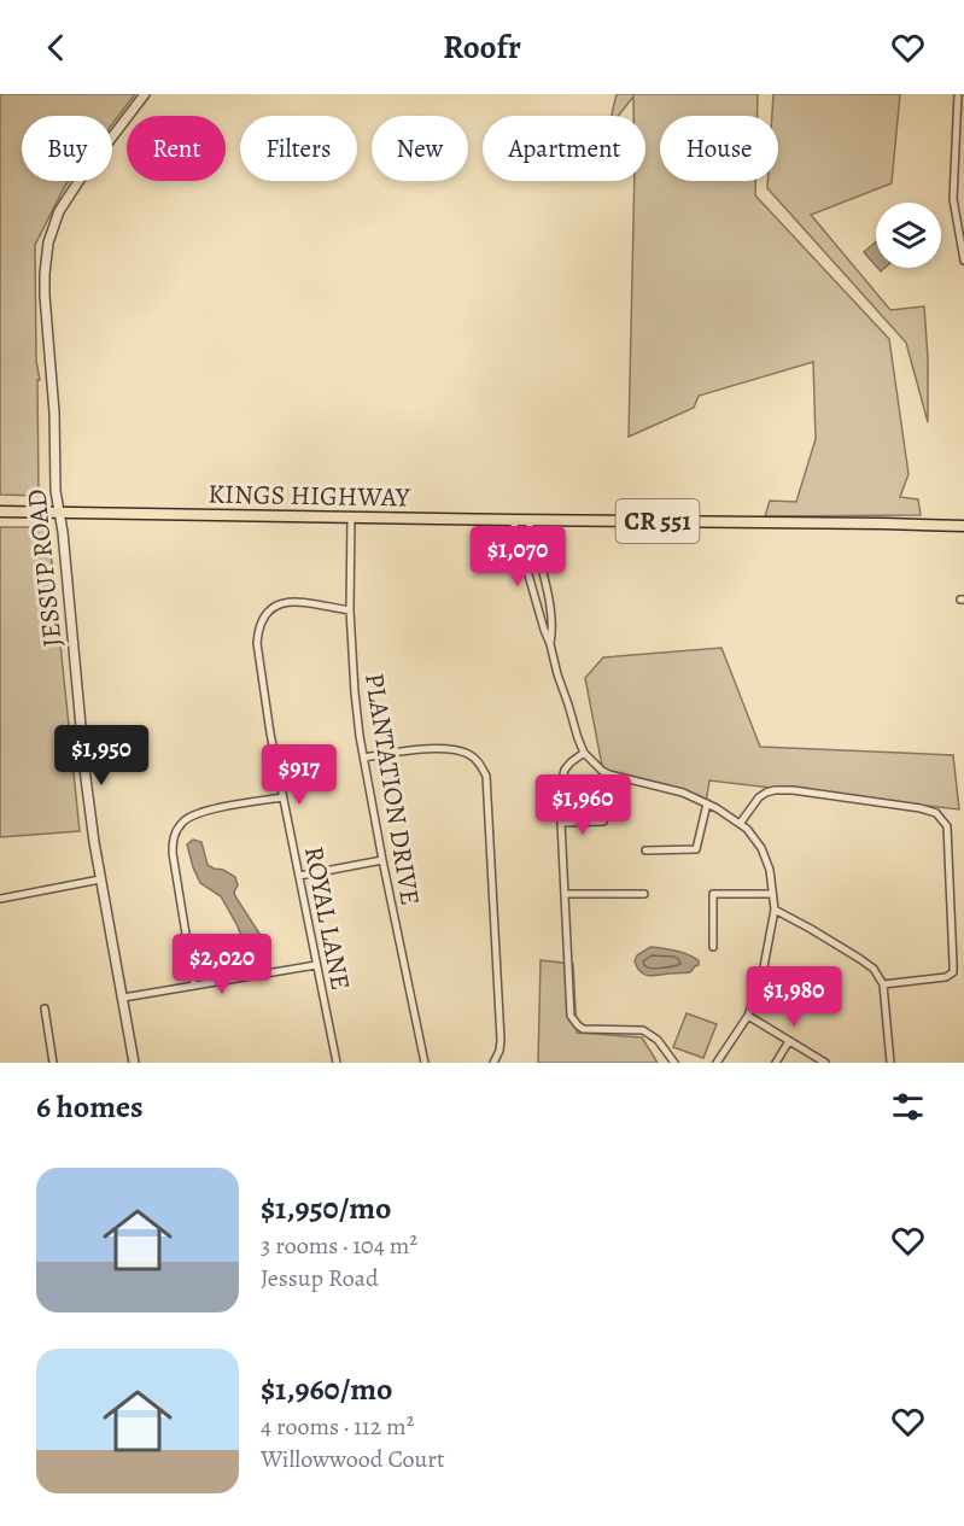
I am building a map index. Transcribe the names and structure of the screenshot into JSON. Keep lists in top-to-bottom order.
{
  "streets": {
    "main road": ["KINGS HIGHWAY", "CR 551"],
    "street": ["JESSUP ROAD", "PLANTATION DRIVE", "ROYAL LANE"]
  },
  "crossings": [
    ["KINGS HIGHWAY", "JESSUP ROAD"],
    ["KINGS HIGHWAY", "PLANTATION DRIVE"],
    ["PLANTATION DRIVE", "ROYAL LANE"]
  ],
  "page": {
    "header": "Roofr",
    "chip": [
      "Buy",
      "Rent",
      "Filters",
      "New",
      "Apartment",
      "House"
    ],
    "price": [
      "$1,070",
      "$1,950",
      "$917",
      "$1,960",
      "$2,020",
      "$1,980"
    ],
    "heading": "6 homes",
    "list": [
      {
        "name": "$1,950/mo",
        "note": "3 rooms · 104 m² · Jessup Road"
      },
      {
        "name": "$1,960/mo",
        "note": "4 rooms · 112 m² · Willowwood Court"
      }
    ]
  }
}
